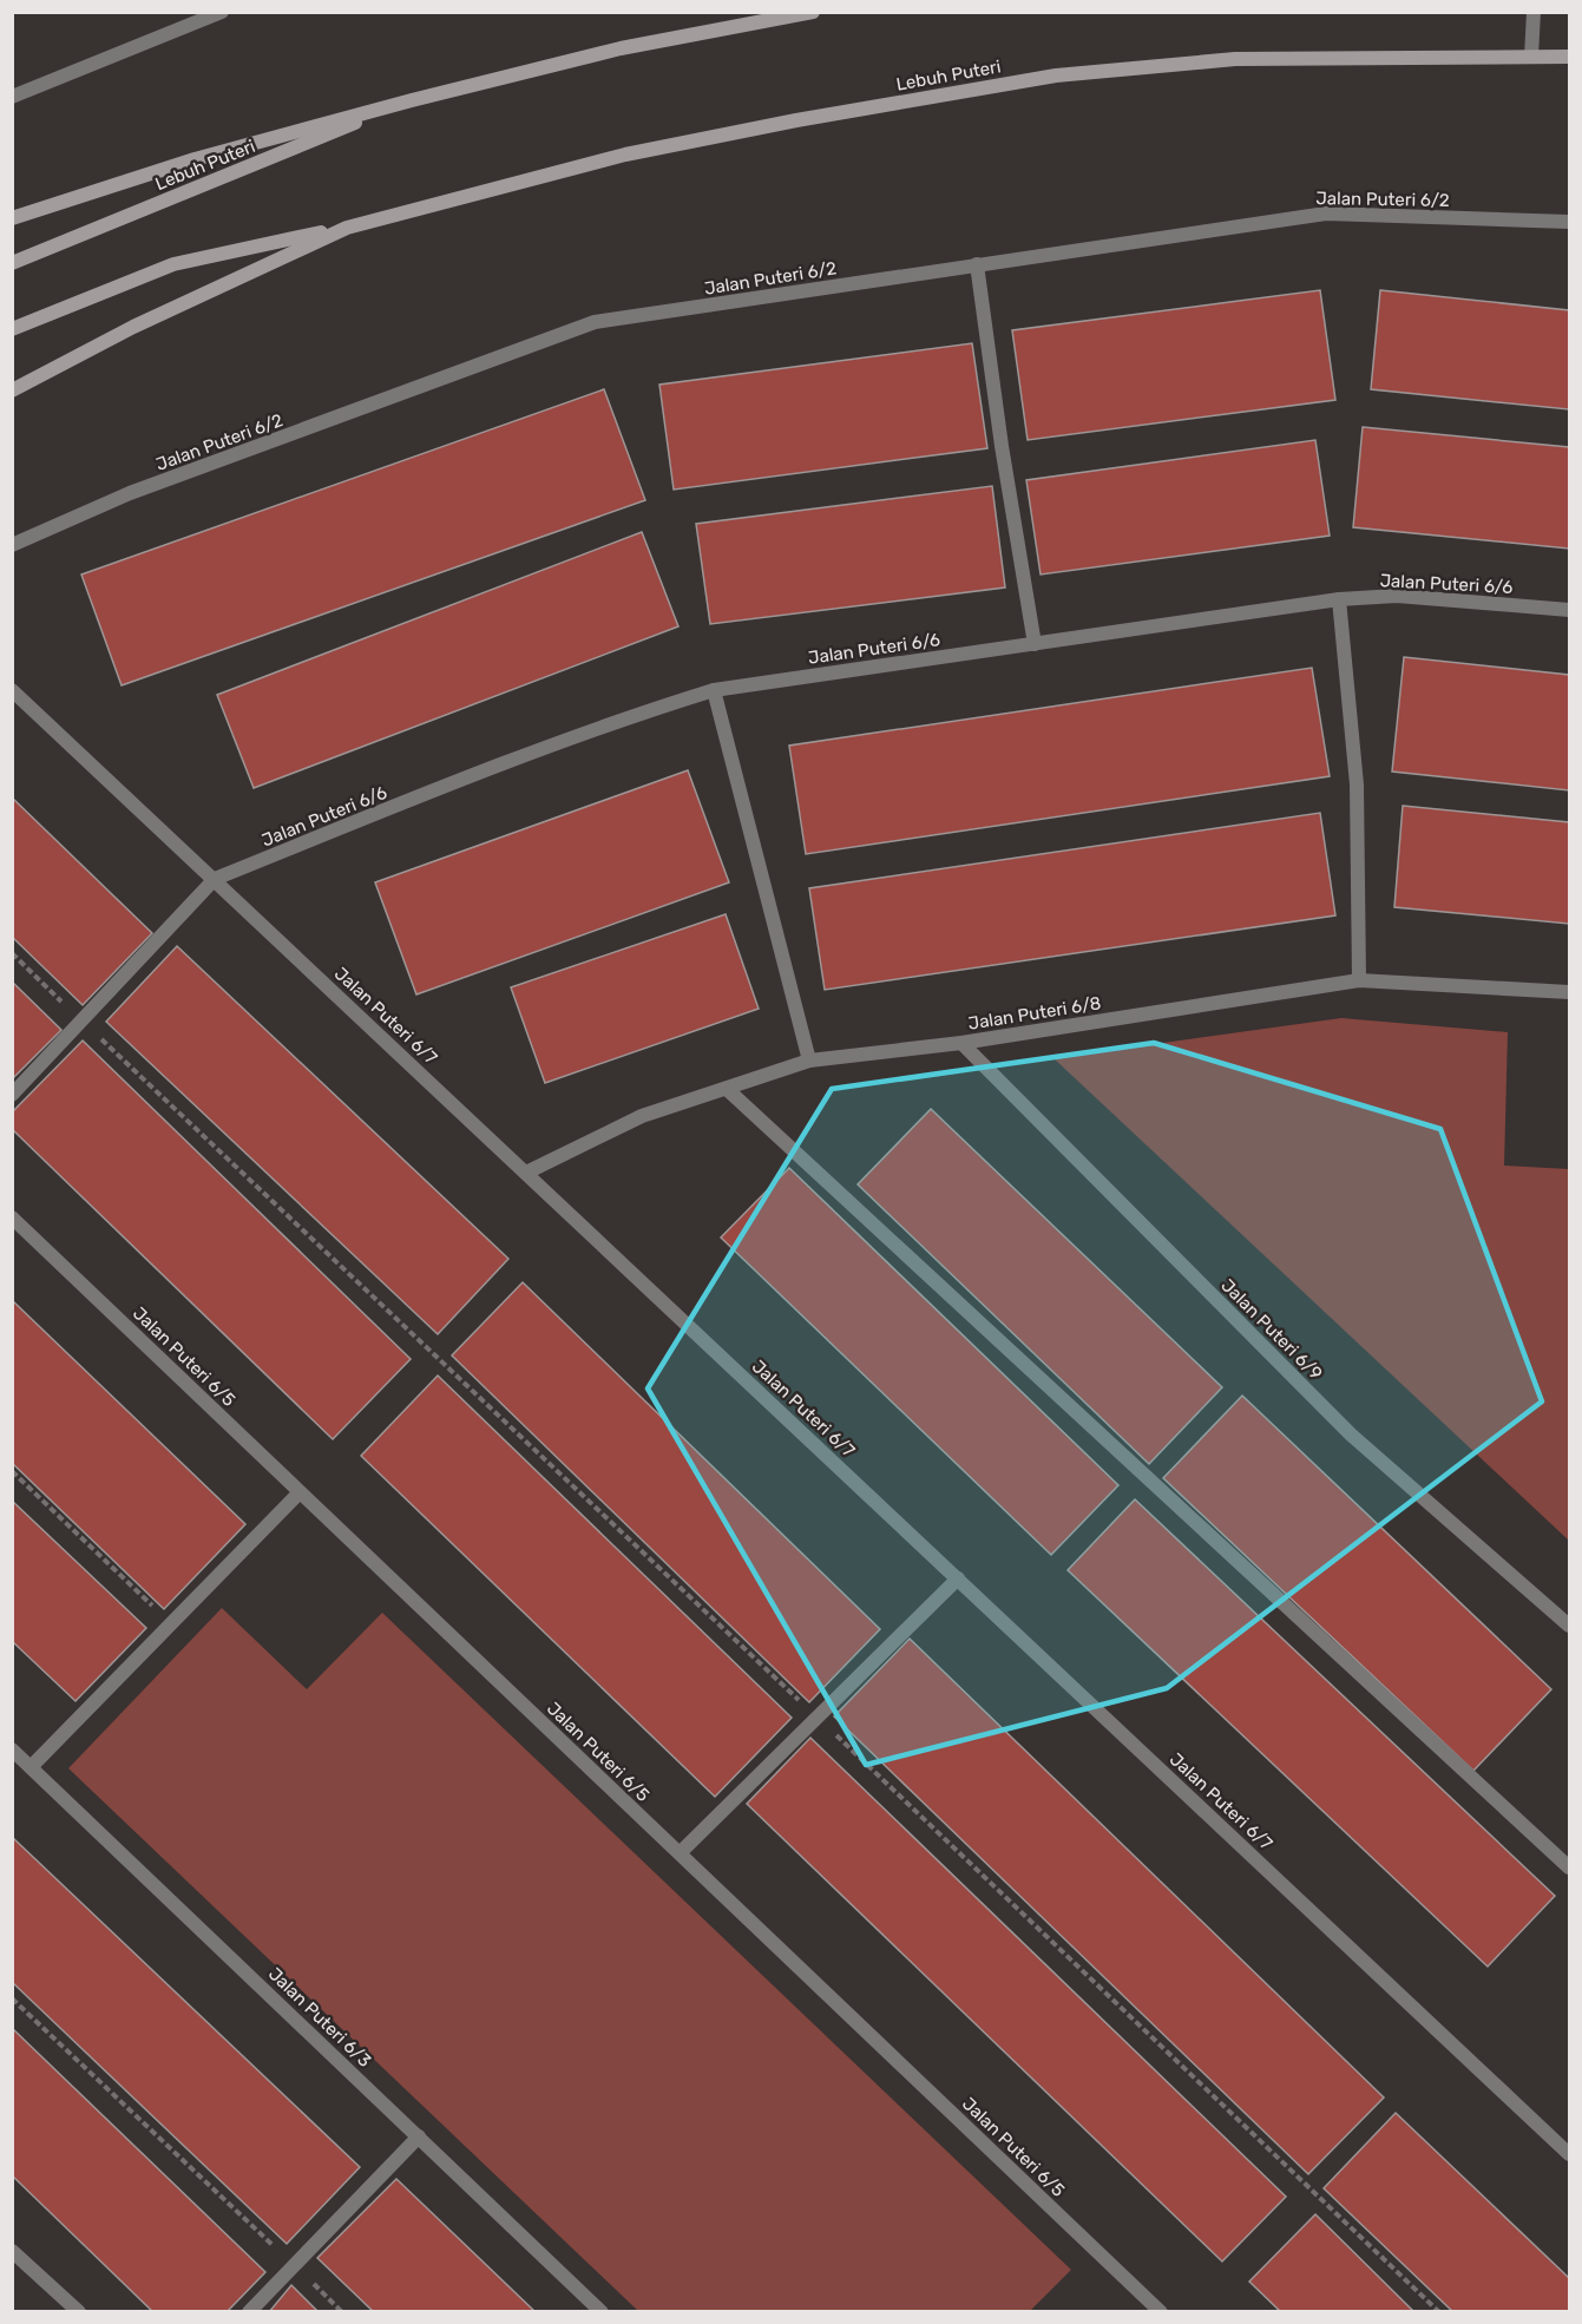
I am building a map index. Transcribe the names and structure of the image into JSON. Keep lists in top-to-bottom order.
{
  "streets": {
    "main road": ["Lebuh Puteri"],
    "street": [
      "Jalan Puteri 6/2",
      "Jalan Puteri 6/6",
      "Jalan Puteri 6/8",
      "Jalan Puteri 6/7",
      "Jalan Puteri 6/9",
      "Jalan Puteri 6/5",
      "Jalan Puteri 6/3"
    ]
  },
  "crossings": [
    ["Jalan Puteri 6/6", "Jalan Puteri 6/7"],
    ["Jalan Puteri 6/8", "Jalan Puteri 6/7"],
    ["Jalan Puteri 6/8", "Jalan Puteri 6/9"]
  ]
}
